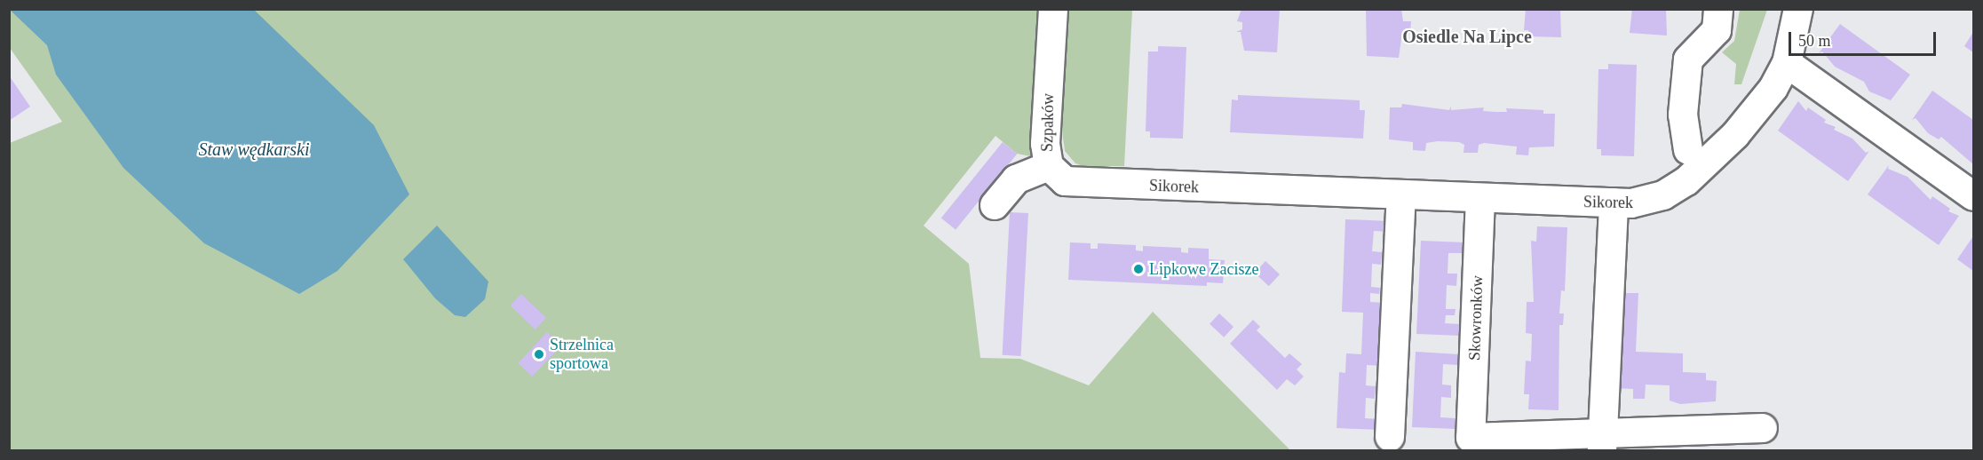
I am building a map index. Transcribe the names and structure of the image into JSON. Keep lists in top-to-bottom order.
{
  "streets": {
    "street": ["Szpaków", "Sikorek", "Skowronków"]
  },
  "crossings": [
    ["Szpaków", "Sikorek"],
    ["Sikorek", "Skowronków"]
  ],
  "districts": ["Osiedle Na Lipce"],
  "water": ["Staw wędkarski"],
  "places": ["Lipkowe Zacisze", "Strzelnica sportowa"],
  "scale_bar": "50 m"
}
